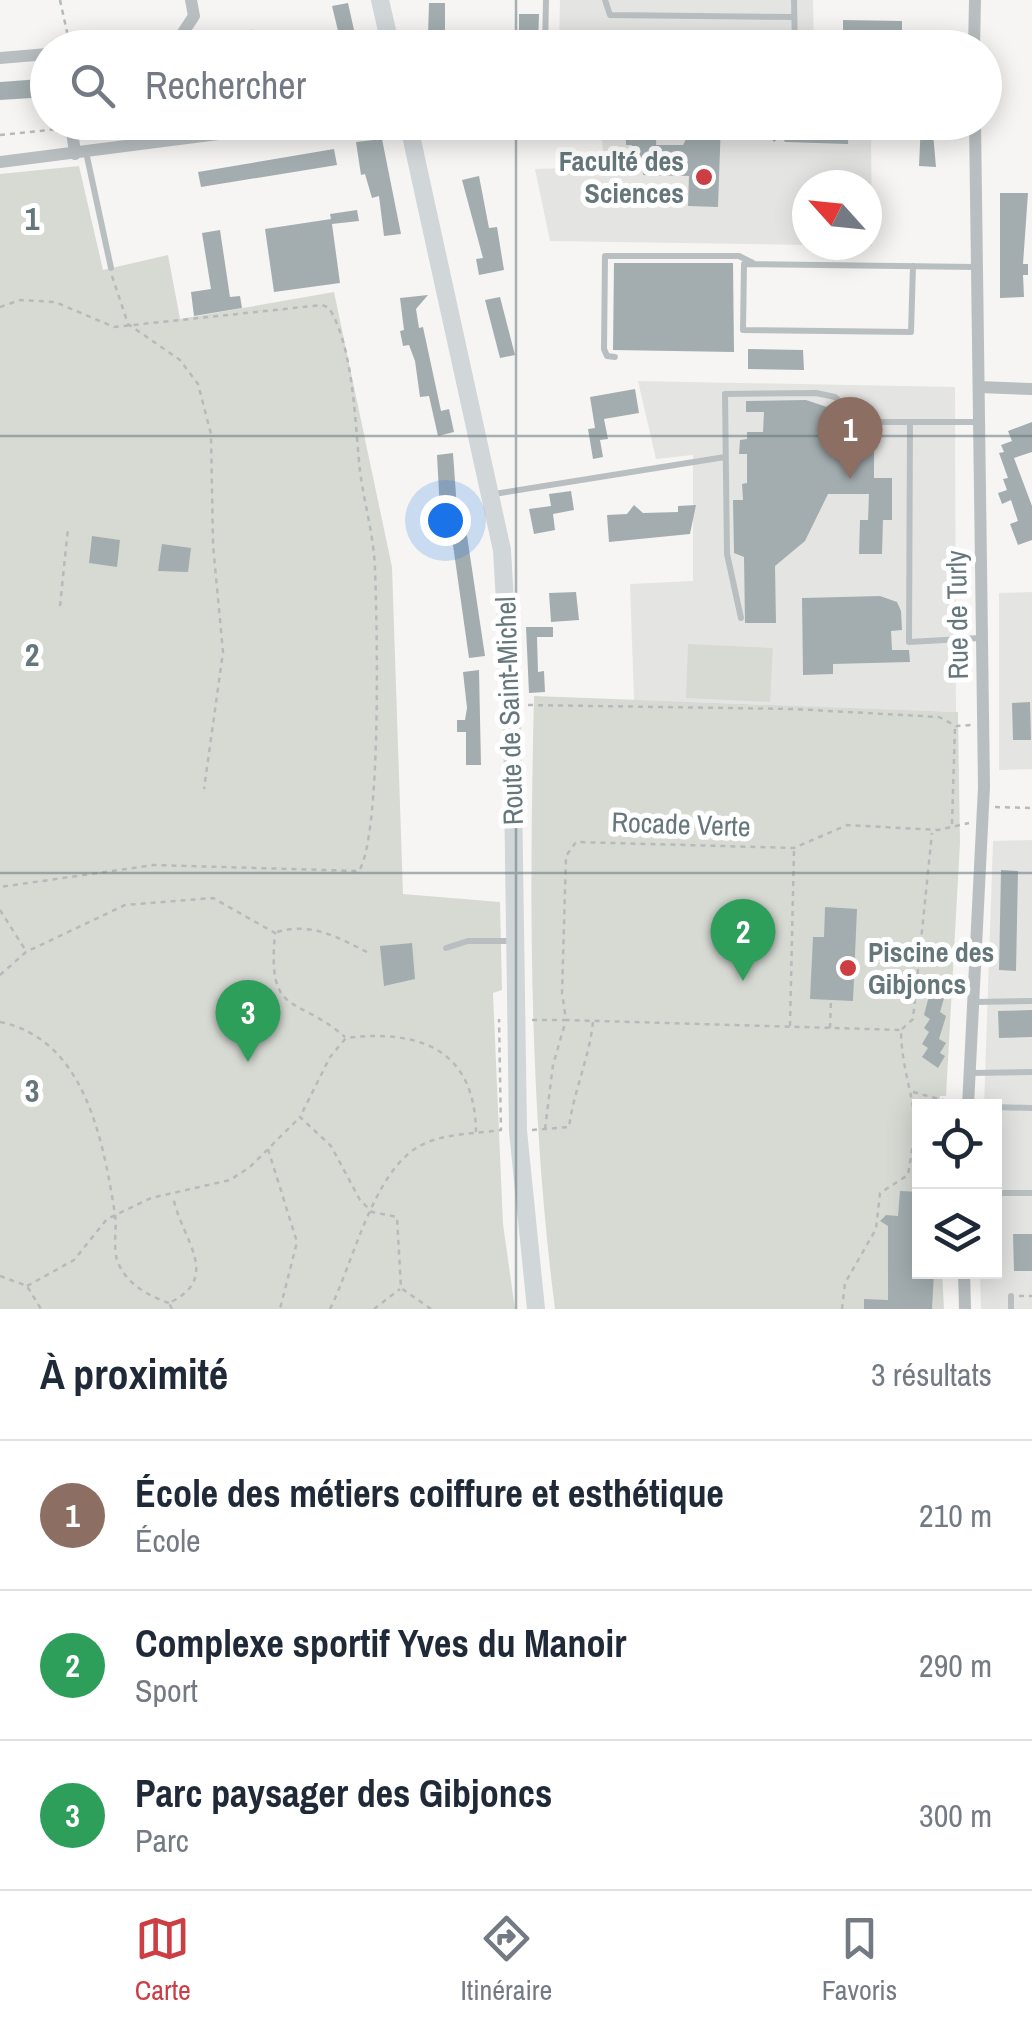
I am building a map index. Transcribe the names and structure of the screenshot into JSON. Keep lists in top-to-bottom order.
{
  "streets": {
    "street": ["Rue de Turly", "Route de Saint-Michel"],
    "path": ["Rocade Verte"]
  },
  "places": ["Faculté des Sciences", "Piscine des Gibjoncs"],
  "north": "top left",
  "page": {
    "search": "Rechercher",
    "pins": ["1", "2", "3"],
    "heading": ["À proximité", "3 résultats"],
    "list": [
      {
        "mark": "1",
        "name": "École des métiers coiffure et esthétique",
        "note": "École",
        "value": "210 m"
      },
      {
        "mark": "2",
        "name": "Complexe sportif Yves du Manoir",
        "note": "Sport",
        "value": "290 m"
      },
      {
        "mark": "3",
        "name": "Parc paysager des Gibjoncs",
        "note": "Parc",
        "value": "300 m"
      }
    ],
    "nav": ["Carte", "Itinéraire", "Favoris"]
  },
  "grid": {
    "rows": ["1", "2", "3"]
  }
}
